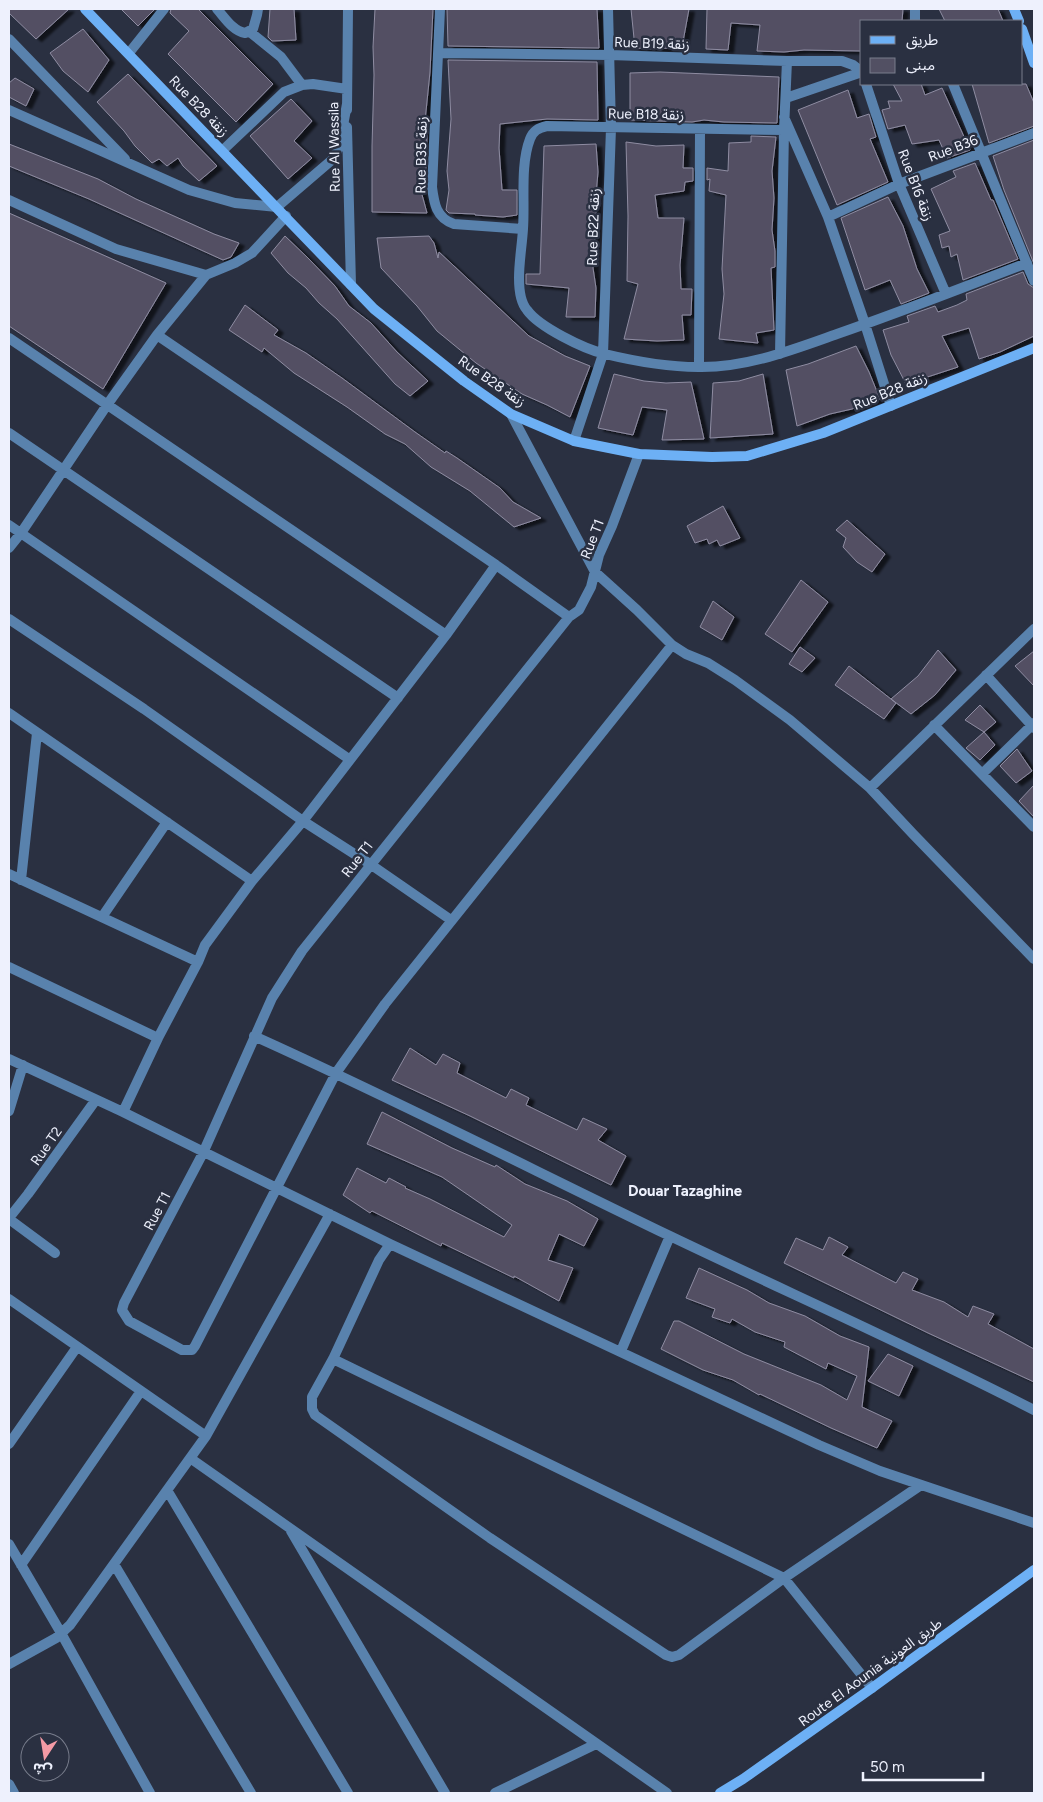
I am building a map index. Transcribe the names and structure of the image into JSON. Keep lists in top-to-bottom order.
{
  "streets": {
    "street": [
      "Rue B19 زنقة",
      "Rue B28 زنقة",
      "Rue B18 زنقة",
      "Rue Al Wassila",
      "Rue B36",
      "Rue B35 زنقة",
      "Rue B16 زنقة",
      "Rue B22 زنقة",
      "Rue T1",
      "Rue T2",
      "Route El Aounia طريق العونية"
    ]
  },
  "crossings": [
    ["Rue B19 زنقة", "Rue B35 زنقة"],
    ["Rue B19 زنقة", "Rue B22 زنقة"],
    ["Rue B28 زنقة", "Rue Al Wassila"],
    ["Rue B28 زنقة", "Rue B22 زنقة"],
    ["Rue B28 زنقة", "Rue T1"],
    ["Rue B18 زنقة", "Rue B35 زنقة"],
    ["Rue B18 زنقة", "Rue B22 زنقة"],
    ["Rue B36", "Rue B16 زنقة"]
  ],
  "districts": ["Douar Tazaghine"],
  "legend": ["طريق", "مبنى"],
  "scale_bar": "50 m",
  "north": "bottom"
}
